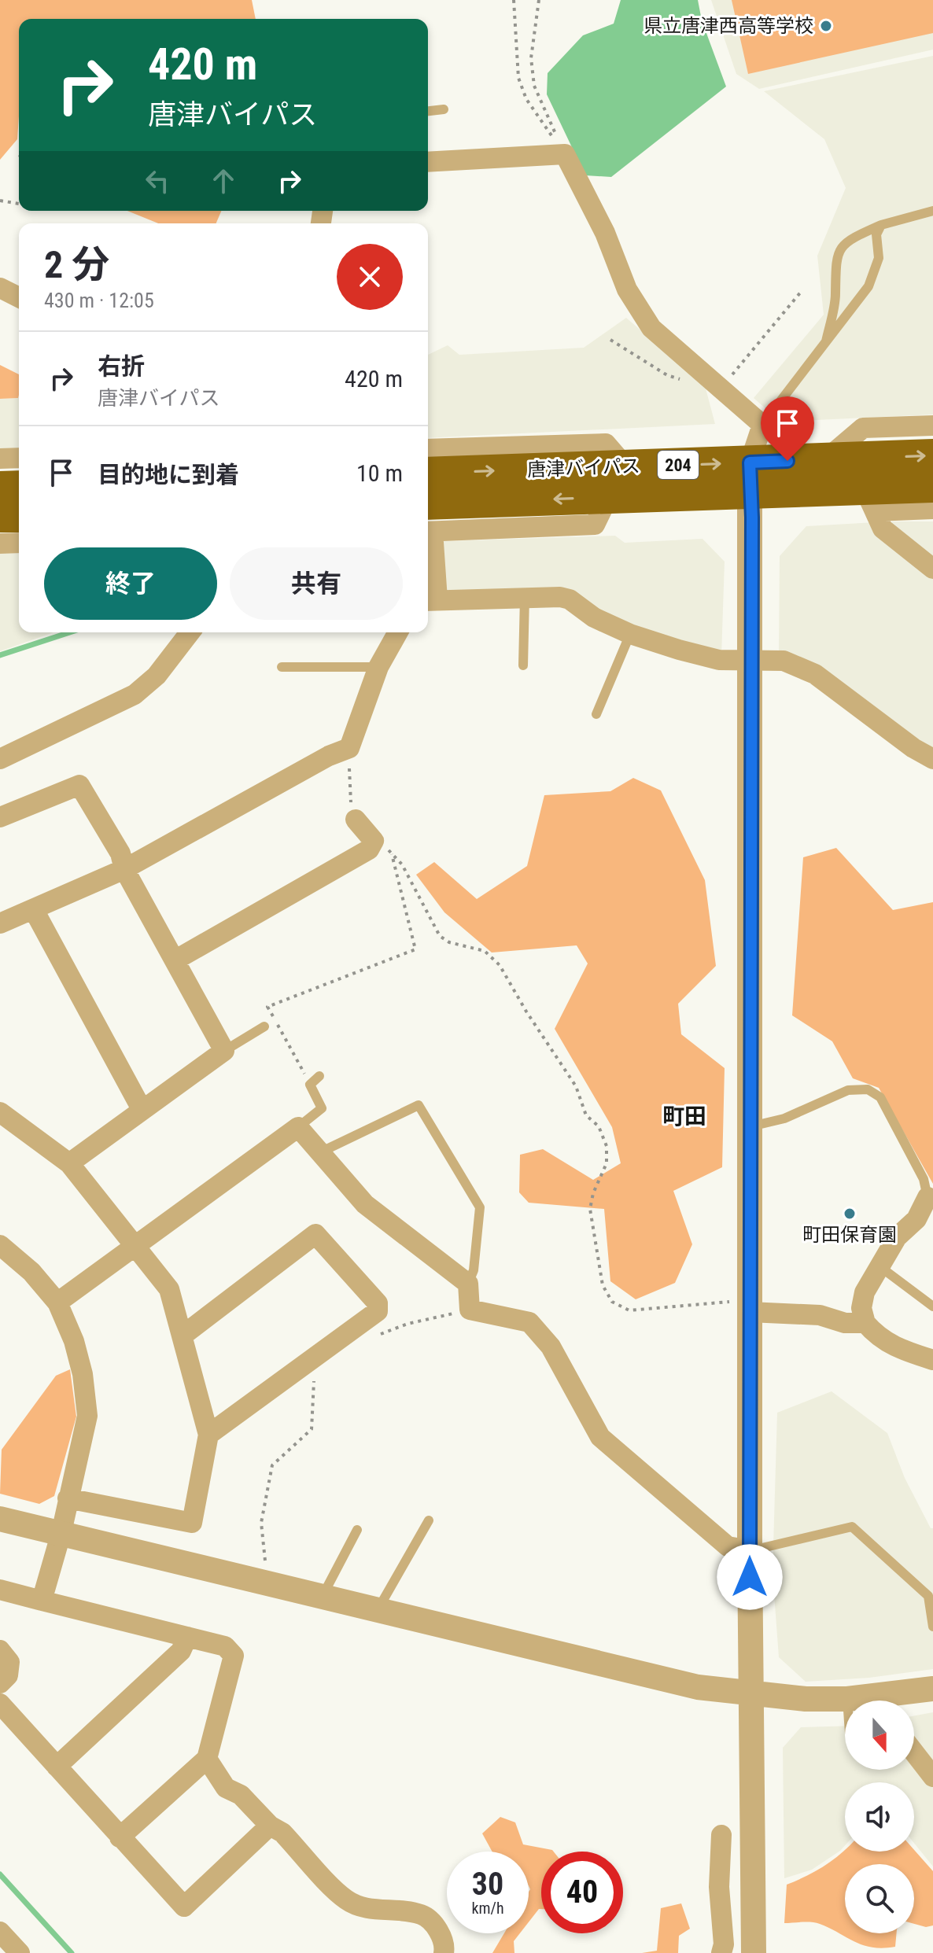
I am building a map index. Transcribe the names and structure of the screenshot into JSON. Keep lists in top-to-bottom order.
{
  "streets": {
    "highway": ["204", "唐津バイパス"]
  },
  "districts": ["町田"],
  "places": ["県立唐津西高等学校", "町田保育園"],
  "north": "bottom",
  "page": {
    "turn": ["420 m", "唐津バイパス"],
    "heading": ["2 分", "430 m · 12:05"],
    "list": [
      {
        "name": "右折",
        "note": "唐津バイパス",
        "value": "420 m"
      },
      {
        "name": "目的地に到着",
        "value": "10 m"
      }
    ],
    "buttons": ["終了", "共有"],
    "speed": "30 km/h",
    "limit": "40"
  }
}
